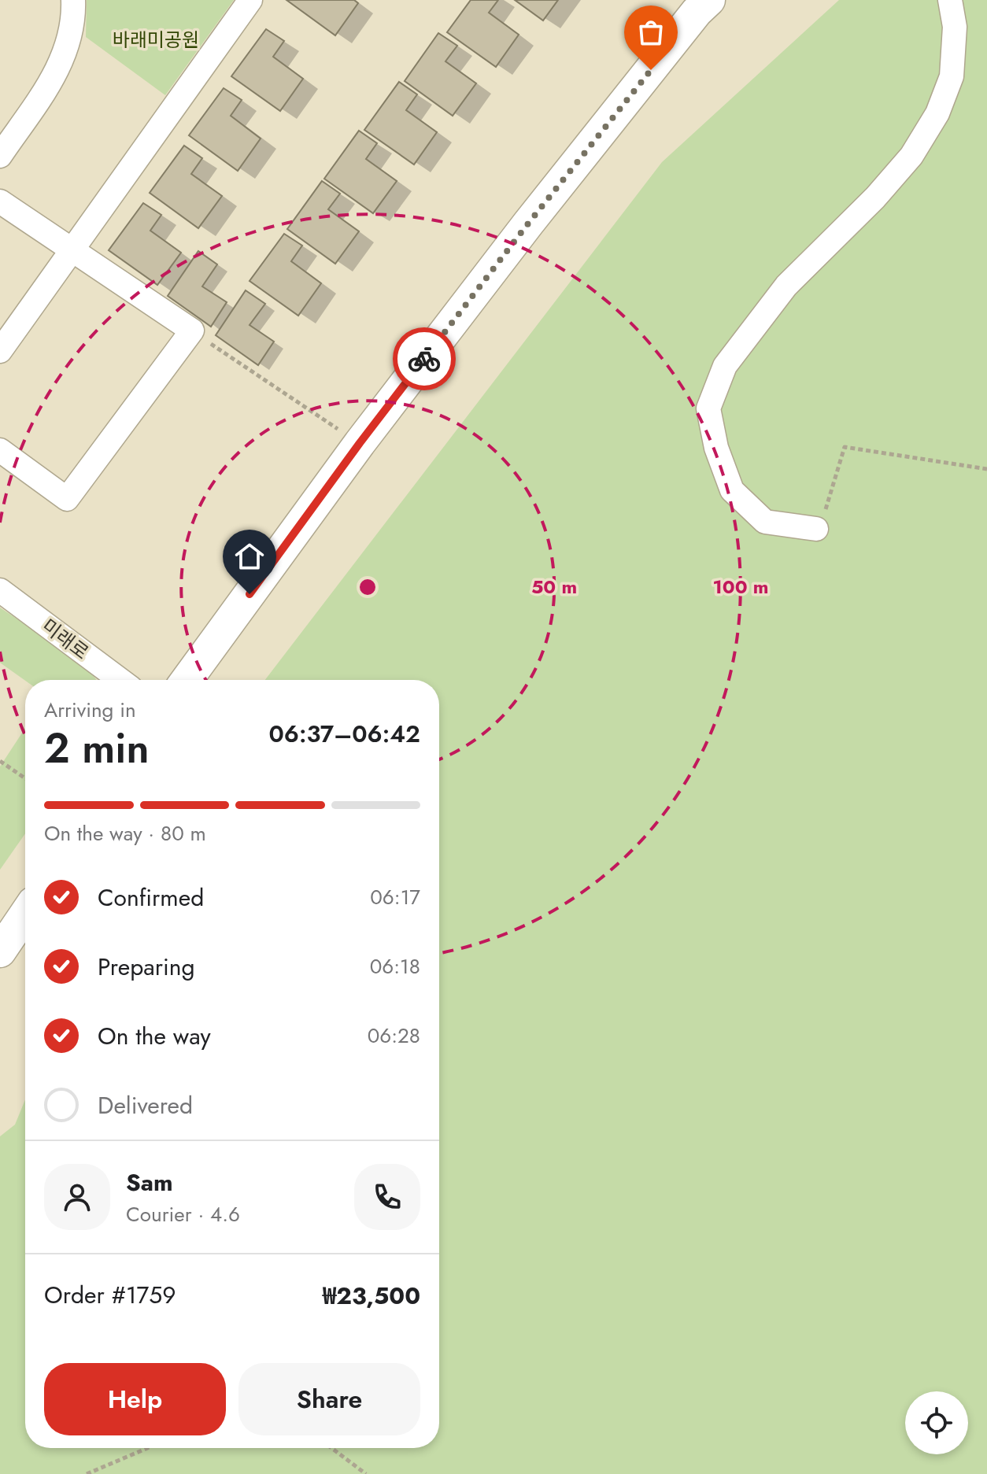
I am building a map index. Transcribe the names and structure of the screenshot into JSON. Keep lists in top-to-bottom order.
{
  "streets": {
    "street": ["미래로"]
  },
  "parks": ["바래미공원"],
  "page": {
    "heading": ["2 min", "Arriving in", "06:37–06:42"],
    "panel": [
      "Sam",
      "Courier · 4.6",
      "Order #1759",
      "₩23,500"
    ],
    "bar": "On the way · 80 m",
    "list": [
      ["Confirmed", "06:17"],
      ["Preparing", "06:18"],
      ["On the way", "06:28"],
      "Delivered"
    ],
    "buttons": ["Help", "Share"]
  },
  "rings": ["50 m", "100 m"]
}
